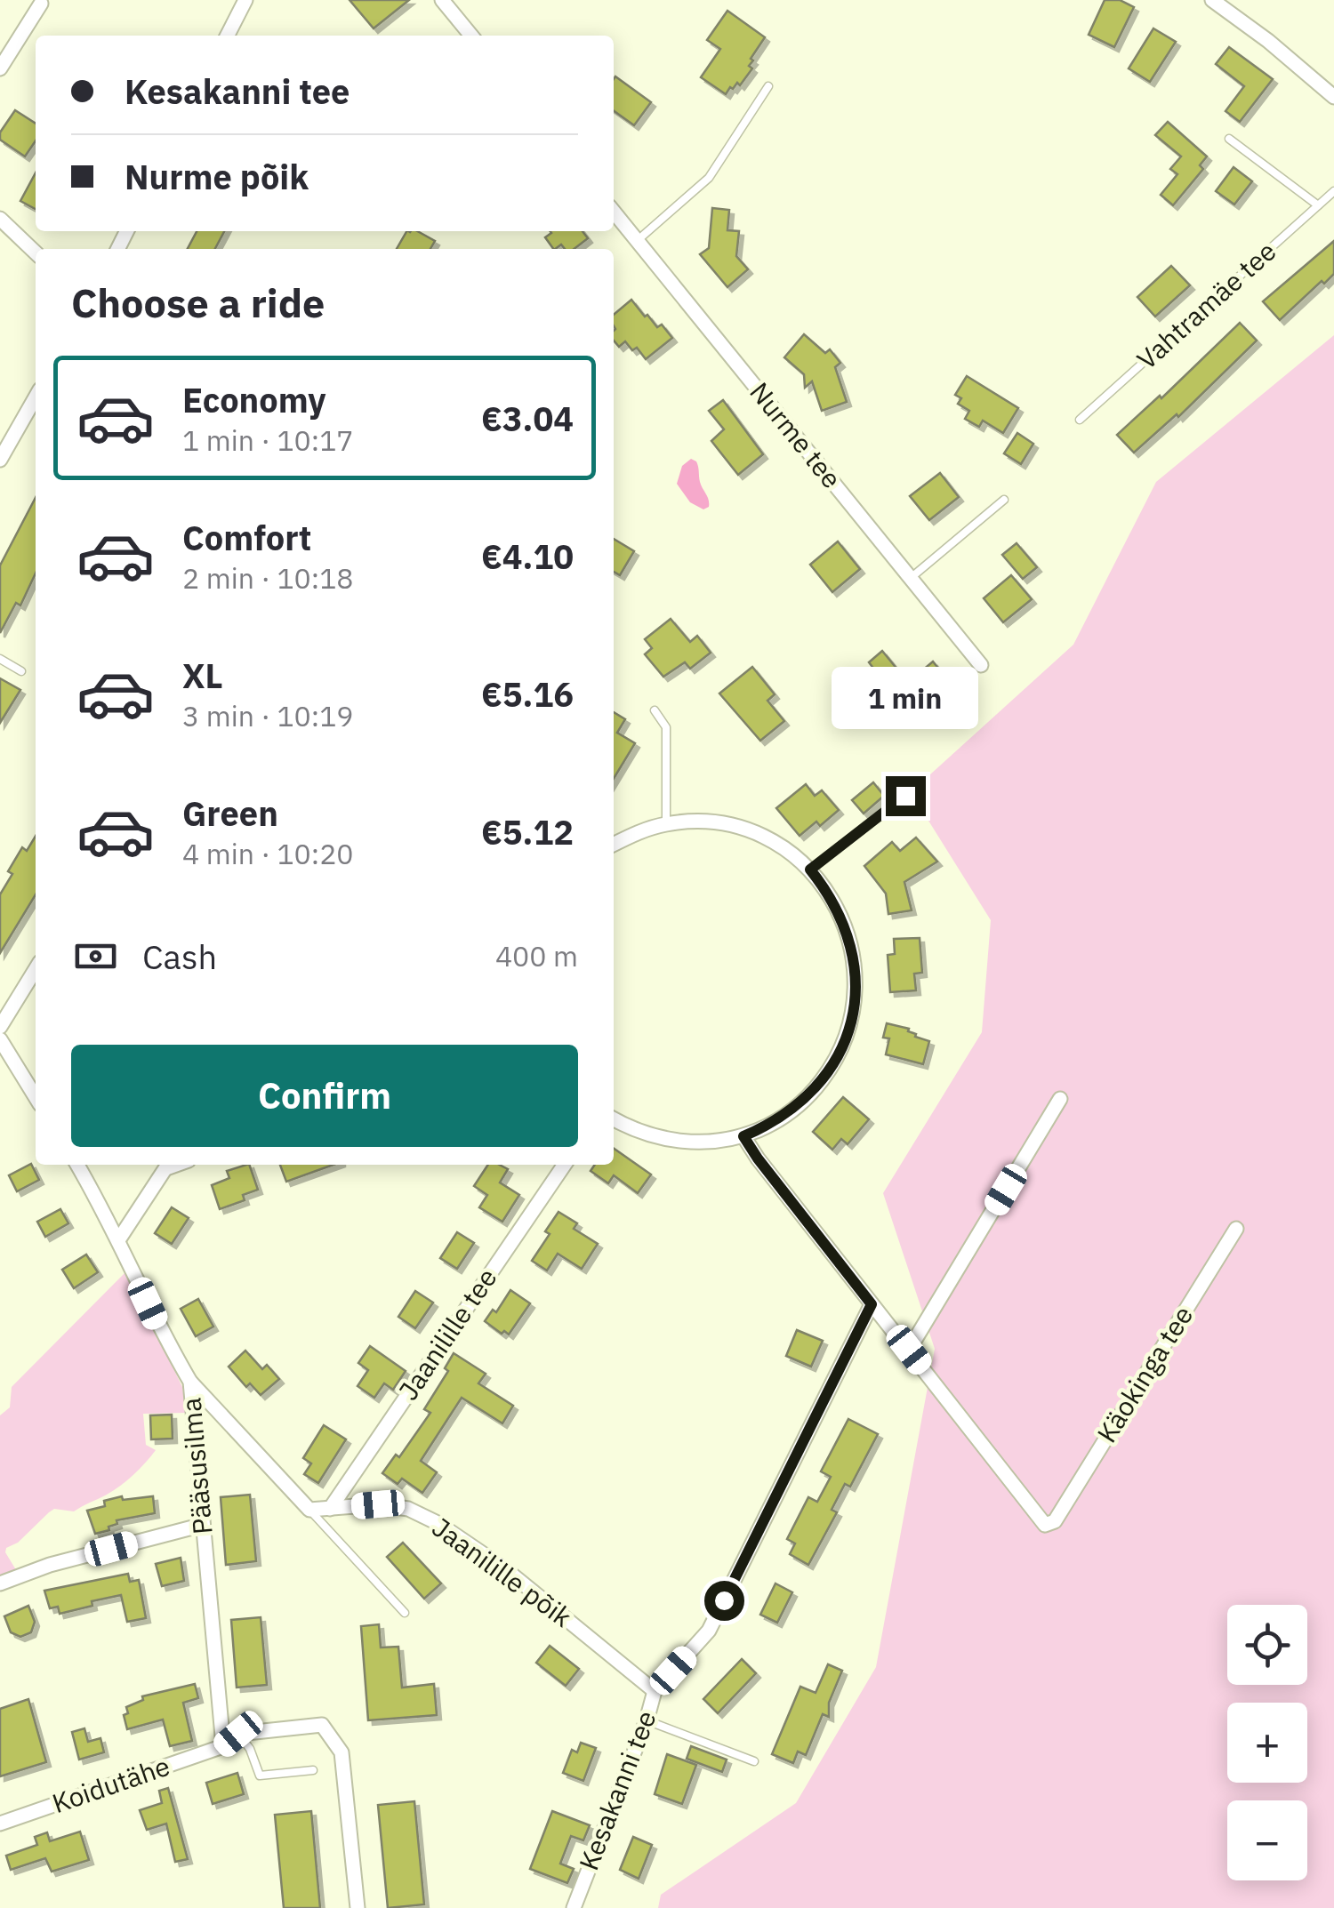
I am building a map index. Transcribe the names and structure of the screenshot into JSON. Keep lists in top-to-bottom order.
{
  "streets": {
    "street": [
      "Nurme tee",
      "Jaanilille tee",
      "Käokinga tee",
      "Pääsusilma",
      "Jaanilille põik",
      "Koidutähe",
      "Kesakanni tee"
    ],
    "lane": ["Vahtramäe tee"]
  },
  "crossings": [
    ["Jaanilille tee", "Jaanilille põik"],
    ["Pääsusilma", "Koidutähe"],
    ["Jaanilille põik", "Kesakanni tee"]
  ],
  "page": {
    "banner": ["Kesakanni tee", "Nurme põik"],
    "heading": "Choose a ride",
    "list": [
      {
        "name": "Economy",
        "note": "1 min · 10:17",
        "value": "€3.04"
      },
      {
        "name": "Comfort",
        "note": "2 min · 10:18",
        "value": "€4.10"
      },
      {
        "name": "XL",
        "note": "3 min · 10:19",
        "value": "€5.16"
      },
      {
        "name": "Green",
        "note": "4 min · 10:20",
        "value": "€5.12"
      }
    ],
    "bubble": "1 min",
    "pay": ["Cash", "400 m"],
    "buttons": "Confirm",
    "map_buttons": ["+", "−"]
  }
}
